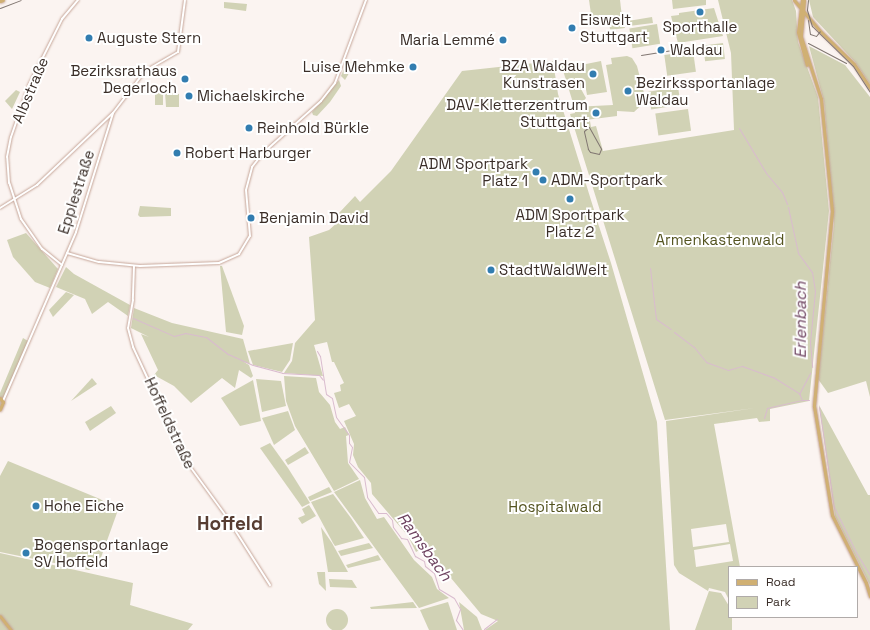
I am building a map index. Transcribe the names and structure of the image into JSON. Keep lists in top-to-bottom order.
{
  "streets": {
    "main road": ["Epplestraße"],
    "street": ["Albstraße", "Hoffeldstraße"]
  },
  "crossings": [
    ["Albstraße", "Epplestraße"]
  ],
  "districts": ["Hoffeld"],
  "water": ["Erlenbach", "Ramsbach"],
  "parks": ["Armenkastenwald", "Hospitalwald"],
  "places": [
    "Sporthalle",
    "Eiswelt Stuttgart",
    "Auguste Stern",
    "Maria Lemmé",
    "Waldau",
    "Luise Mehmke",
    "BZA Waldau Kunstrasen",
    "Bezirksrathaus Degerloch",
    "Bezirkssportanlage Waldau",
    "Michaelskirche",
    "DAV-Kletterzentrum Stuttgart",
    "Reinhold Bürkle",
    "Robert Harburger",
    "ADM Sportpark Platz 1",
    "ADM-Sportpark",
    "ADM Sportpark Platz 2",
    "Benjamin David",
    "StadtWaldWelt",
    "Hohe Eiche",
    "Bogensportanlage SV Hoffeld"
  ],
  "legend": ["Road", "Park"]
}
